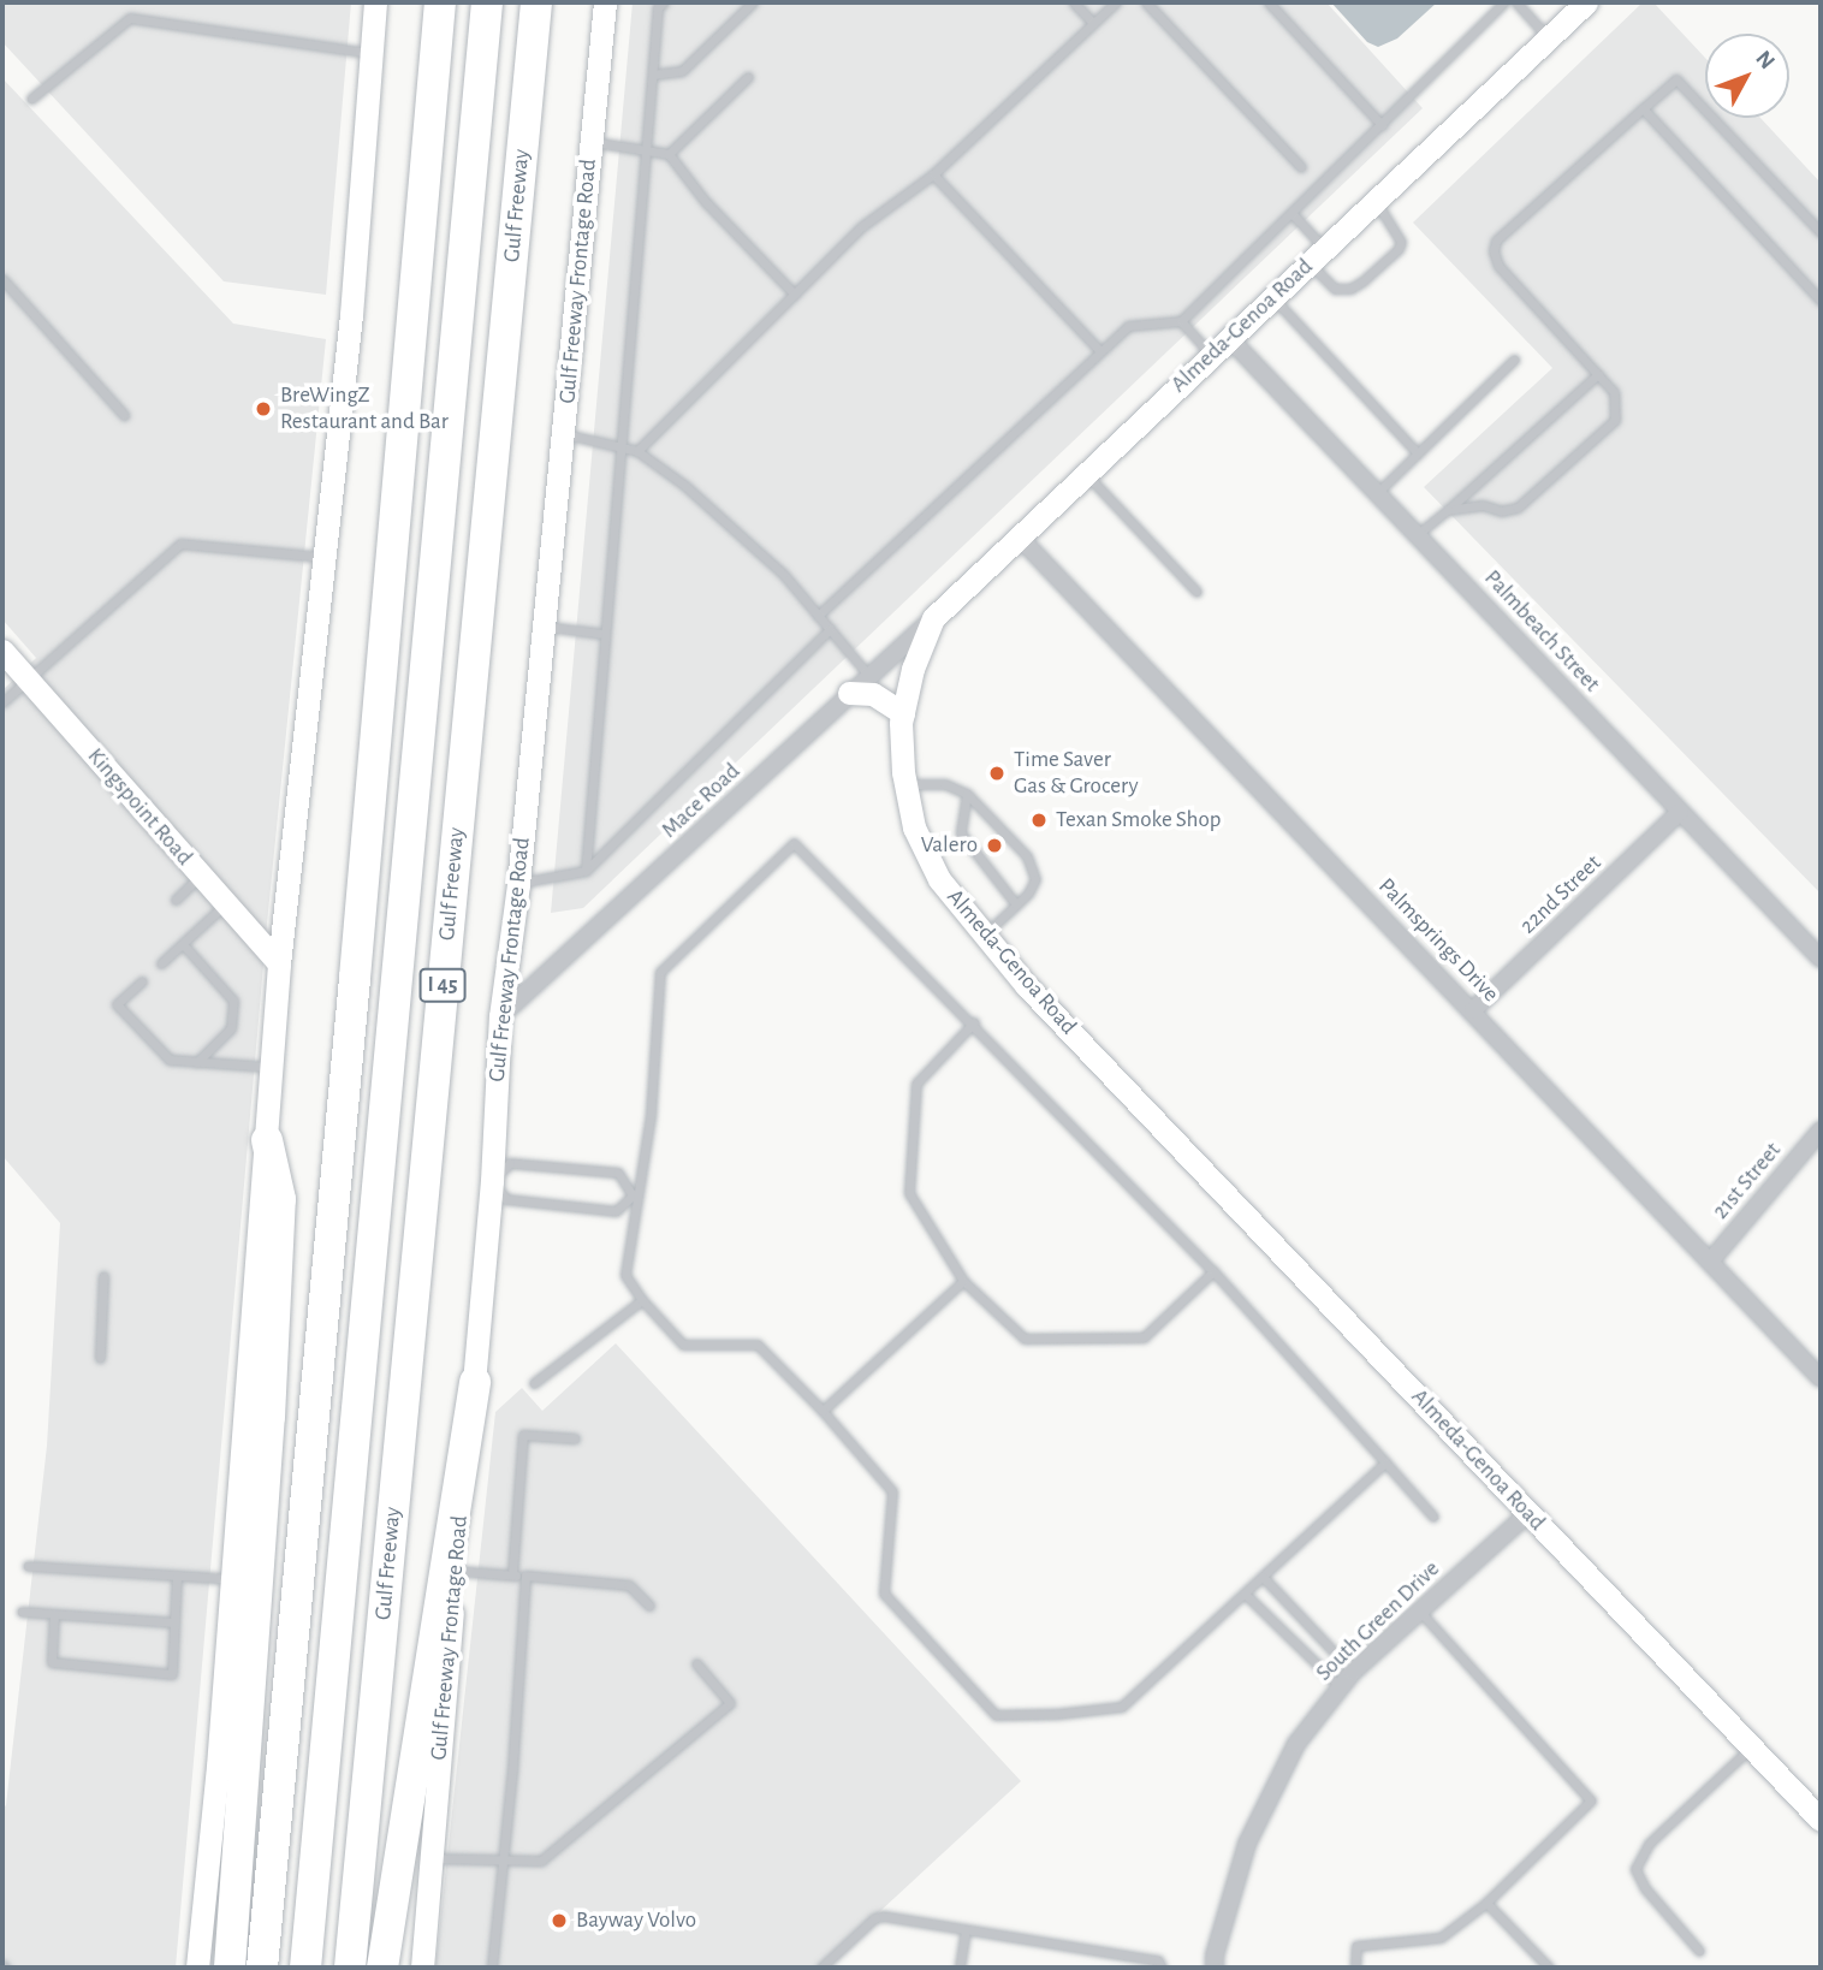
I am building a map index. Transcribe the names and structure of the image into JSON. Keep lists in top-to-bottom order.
{
  "streets": {
    "highway": ["Gulf Freeway", "I 45"],
    "main road": ["Gulf Freeway Frontage Road", "Almeda-Genoa Road", "Kingspoint Road"],
    "street": [
      "Palmbeach Street",
      "Mace Road",
      "22nd Street",
      "Palmsprings Drive",
      "21st Street",
      "South Green Drive"
    ]
  },
  "crossings": [
    ["Gulf Freeway Frontage Road", "Mace Road"],
    ["Almeda-Genoa Road", "Palmbeach Street"],
    ["Almeda-Genoa Road", "Mace Road"],
    ["Almeda-Genoa Road", "Palmsprings Drive"],
    ["Almeda-Genoa Road", "South Green Drive"],
    ["Palmbeach Street", "22nd Street"],
    ["22nd Street", "Palmsprings Drive"],
    ["Palmsprings Drive", "21st Street"]
  ],
  "places": [
    "BreWingZ Restaurant and Bar",
    "Time Saver Gas & Grocery",
    "Texan Smoke Shop",
    "Valero",
    "Bayway Volvo"
  ],
  "north": "top right"
}
